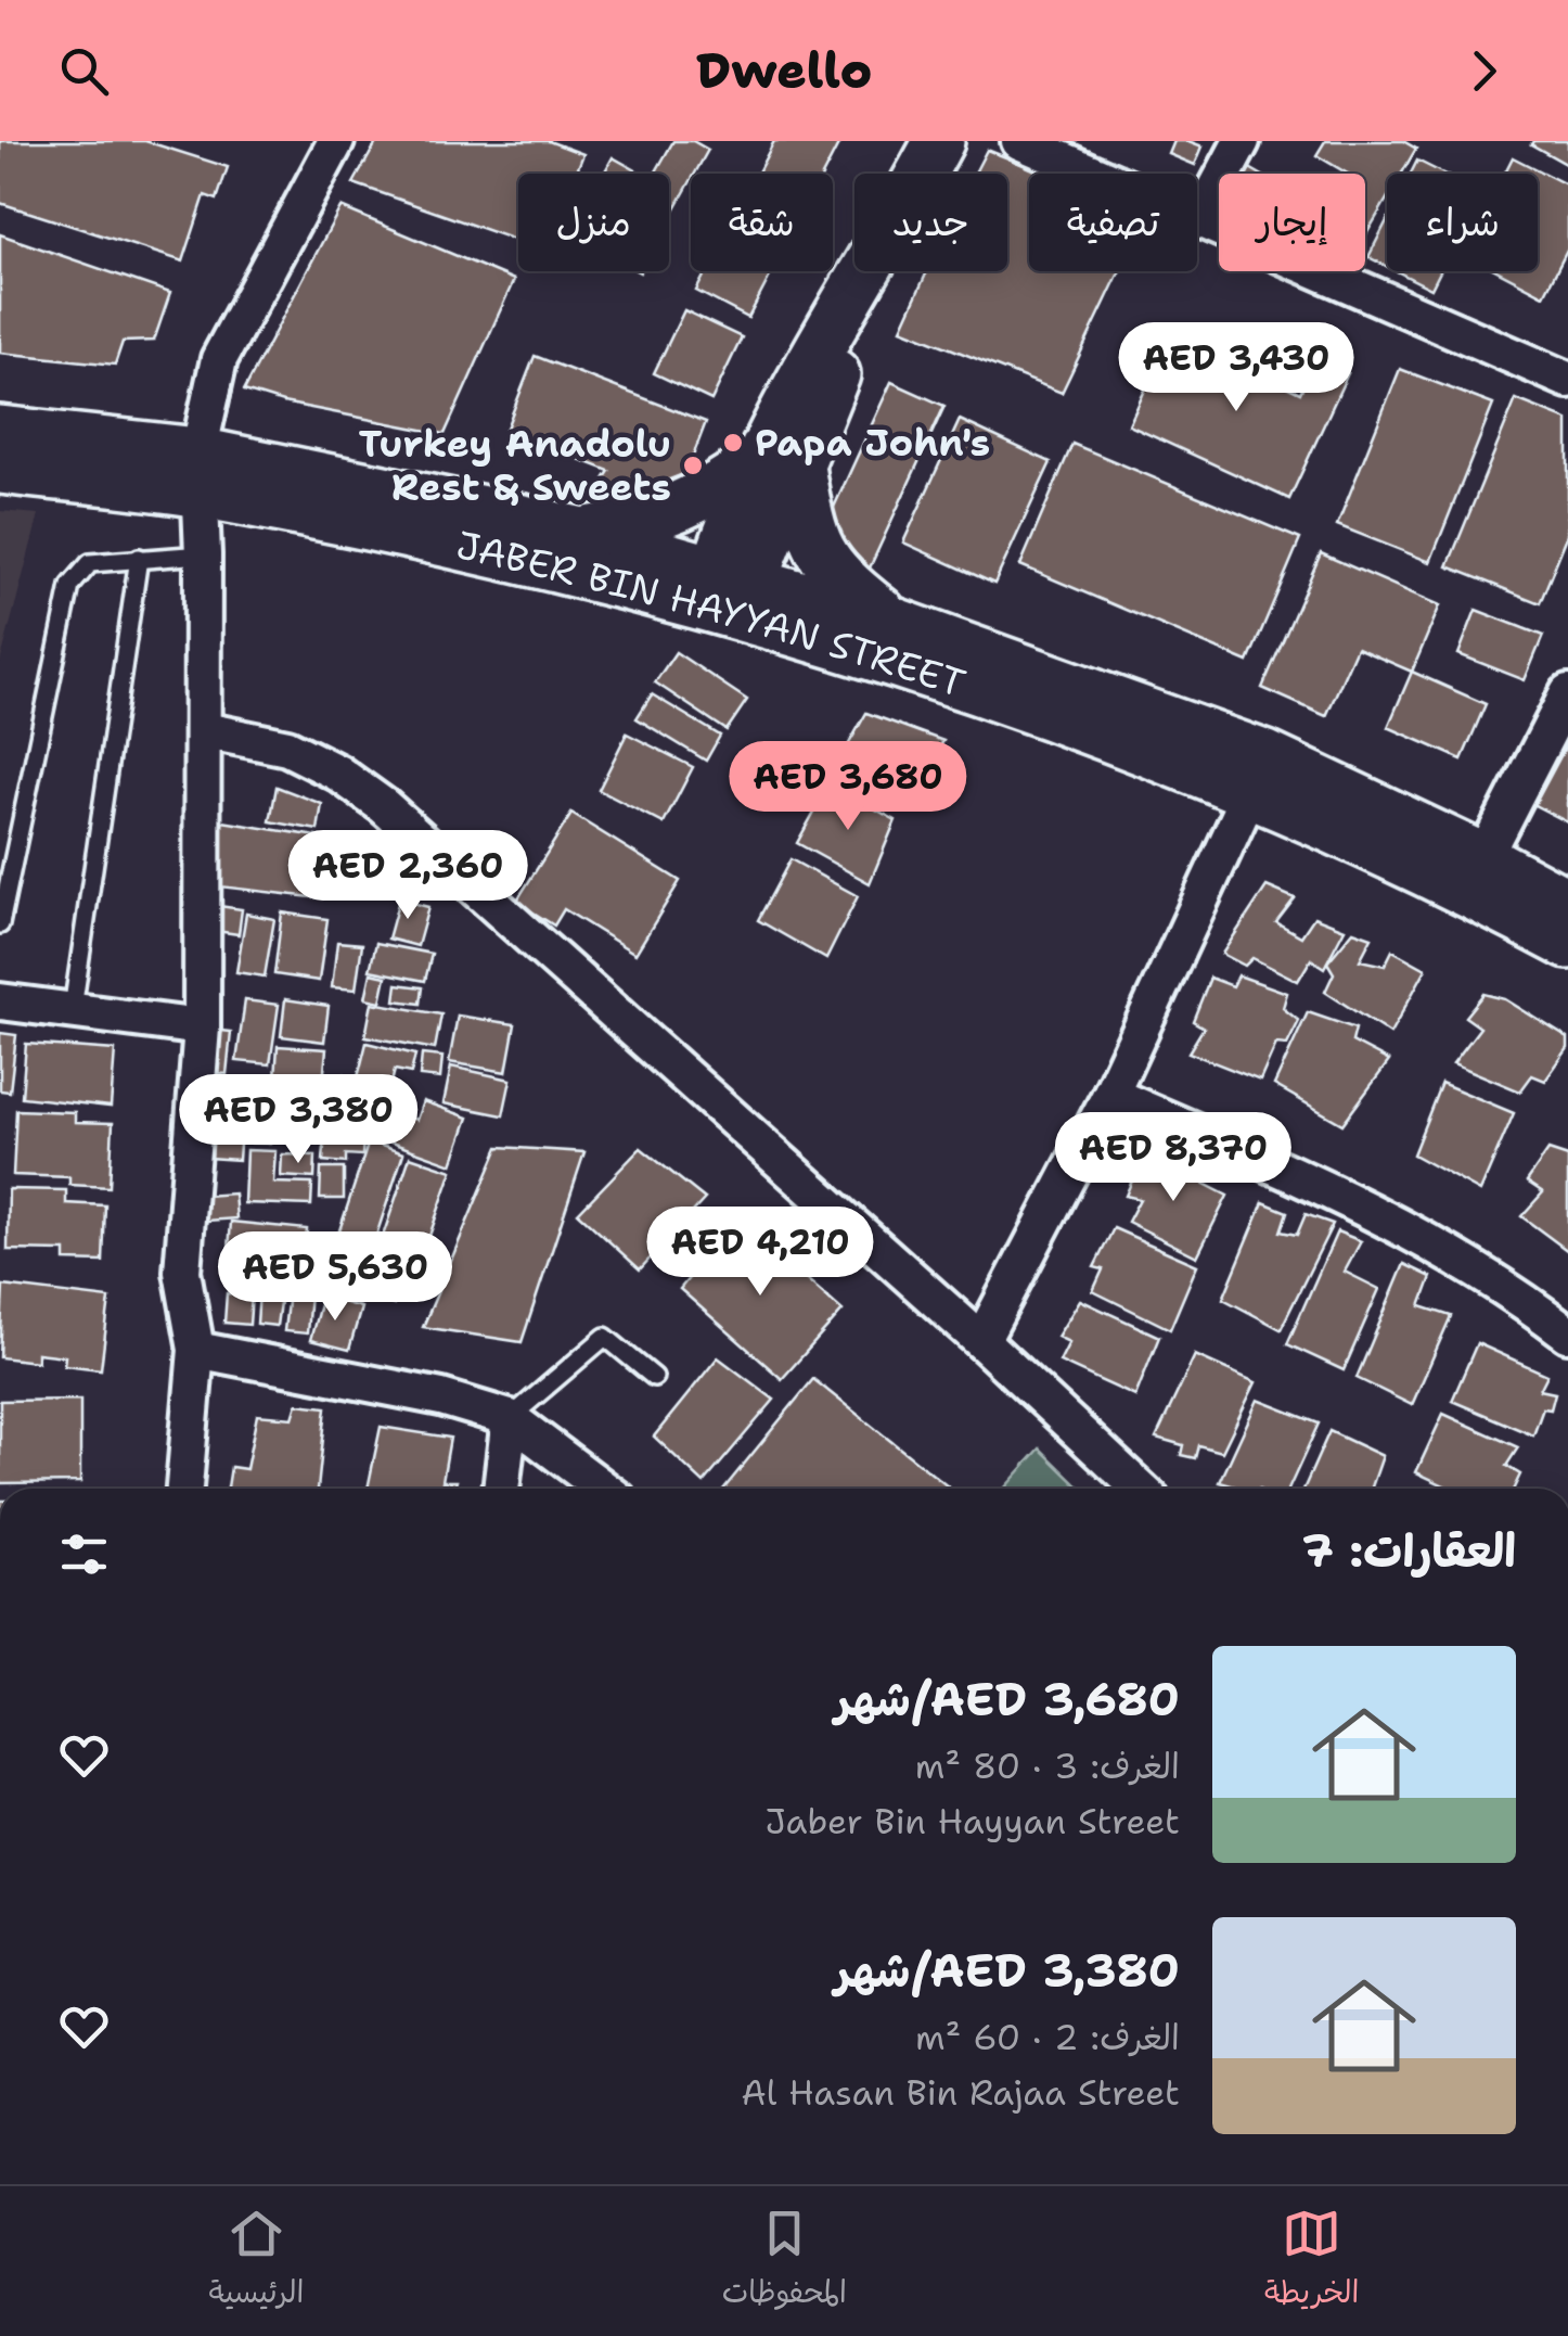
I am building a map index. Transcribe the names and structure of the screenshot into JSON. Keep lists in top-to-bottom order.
{
  "streets": {
    "street": ["JABER BIN HAYYAN STREET"]
  },
  "places": ["Papa John's", "Turkey Anadolu Rest & Sweets"],
  "page": {
    "header": "Dwello",
    "chip": [
      "شراء",
      "إيجار",
      "تصفية",
      "جديد",
      "شقة",
      "منزل"
    ],
    "price": [
      "AED 3,430",
      "AED 3,680",
      "AED 2,360",
      "AED 3,380",
      "AED 8,370",
      "AED 4,210",
      "AED 5,630"
    ],
    "heading": "العقارات: 7",
    "list": [
      {
        "name": "AED 3,680/شهر",
        "note": "الغرف: 3 · 80 m² · Jaber Bin Hayyan Street"
      },
      {
        "name": "AED 3,380/شهر",
        "note": "الغرف: 2 · 60 m² · Al Hasan Bin Rajaa Street"
      }
    ],
    "tabs": ["الخريطة", "المحفوظات", "الرئيسية"]
  }
}
